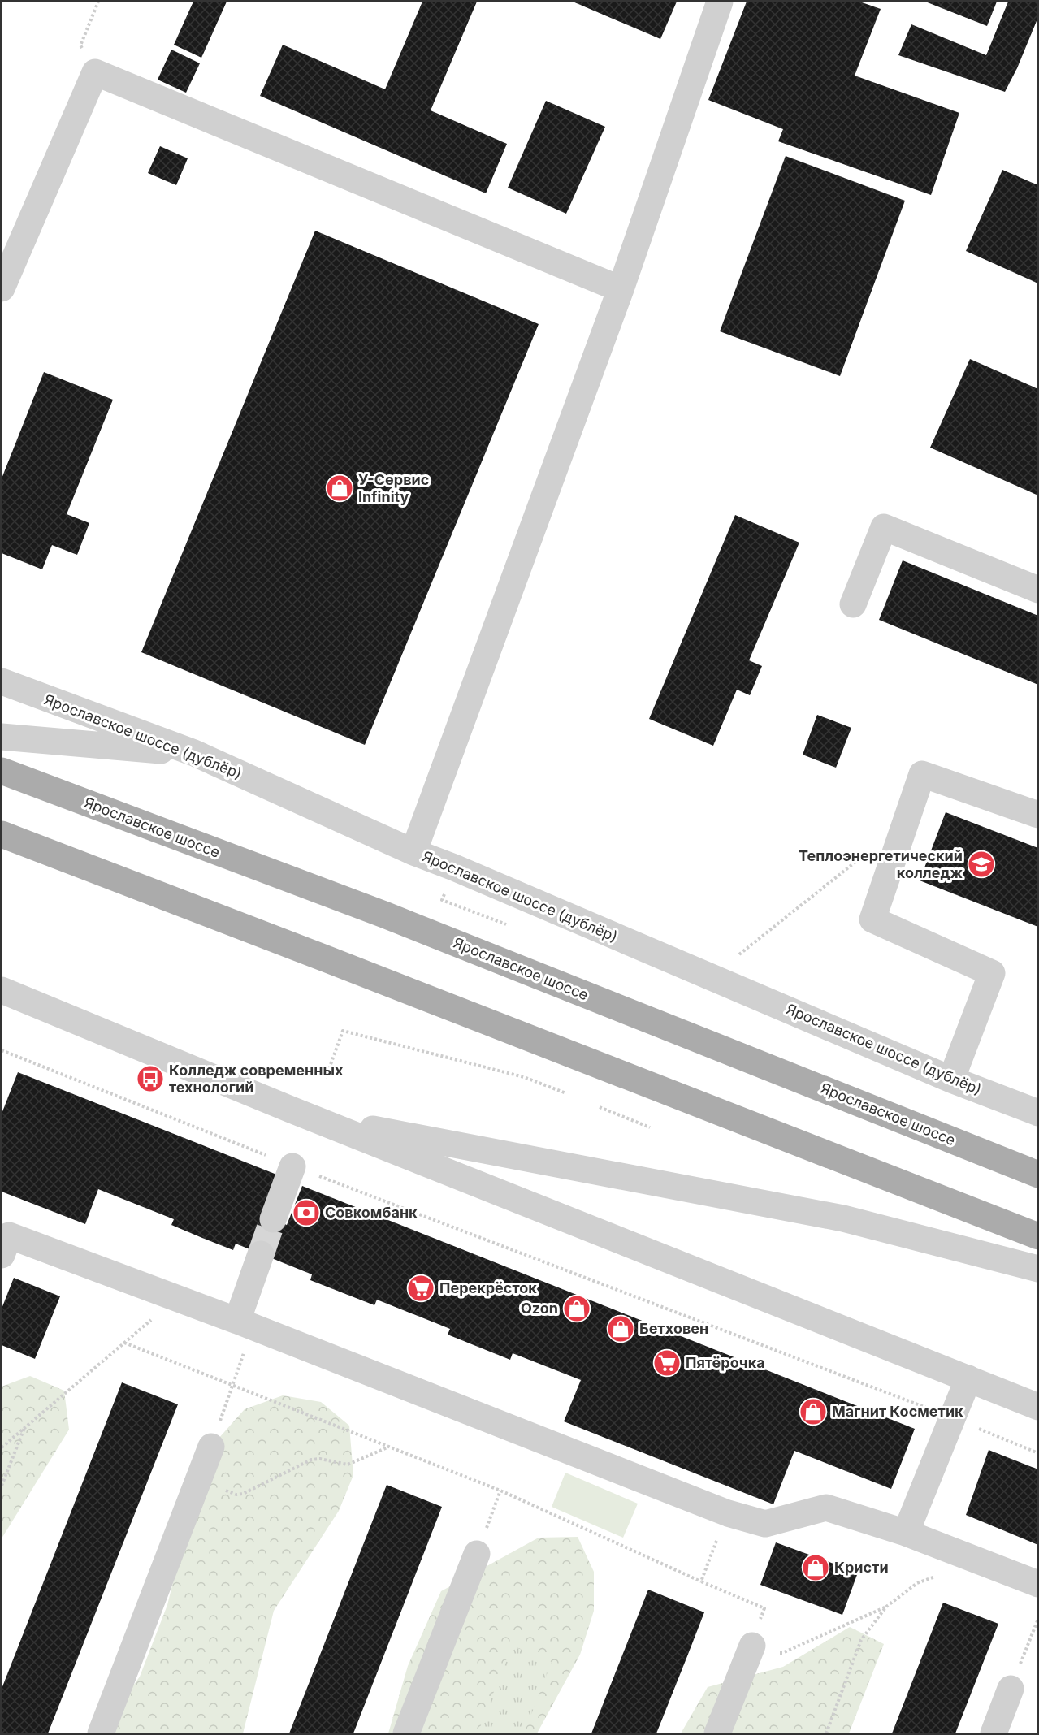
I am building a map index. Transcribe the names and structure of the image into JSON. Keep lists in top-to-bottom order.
{
  "streets": {
    "main road": ["Ярославское шоссе"],
    "street": ["Ярославское шоссе (дублёр)"]
  },
  "places": {
    "shop": [
      "У-Сервис Infinity",
      "Ozon",
      "Бетховен",
      "Магнит Косметик",
      "Кристи"
    ],
    "school or university": ["Теплоэнергетический колледж"],
    "bus stop": ["Колледж современных технологий"],
    "bank": ["Совкомбанк"],
    "supermarket": ["Перекрёсток", "Пятёрочка"]
  }
}
